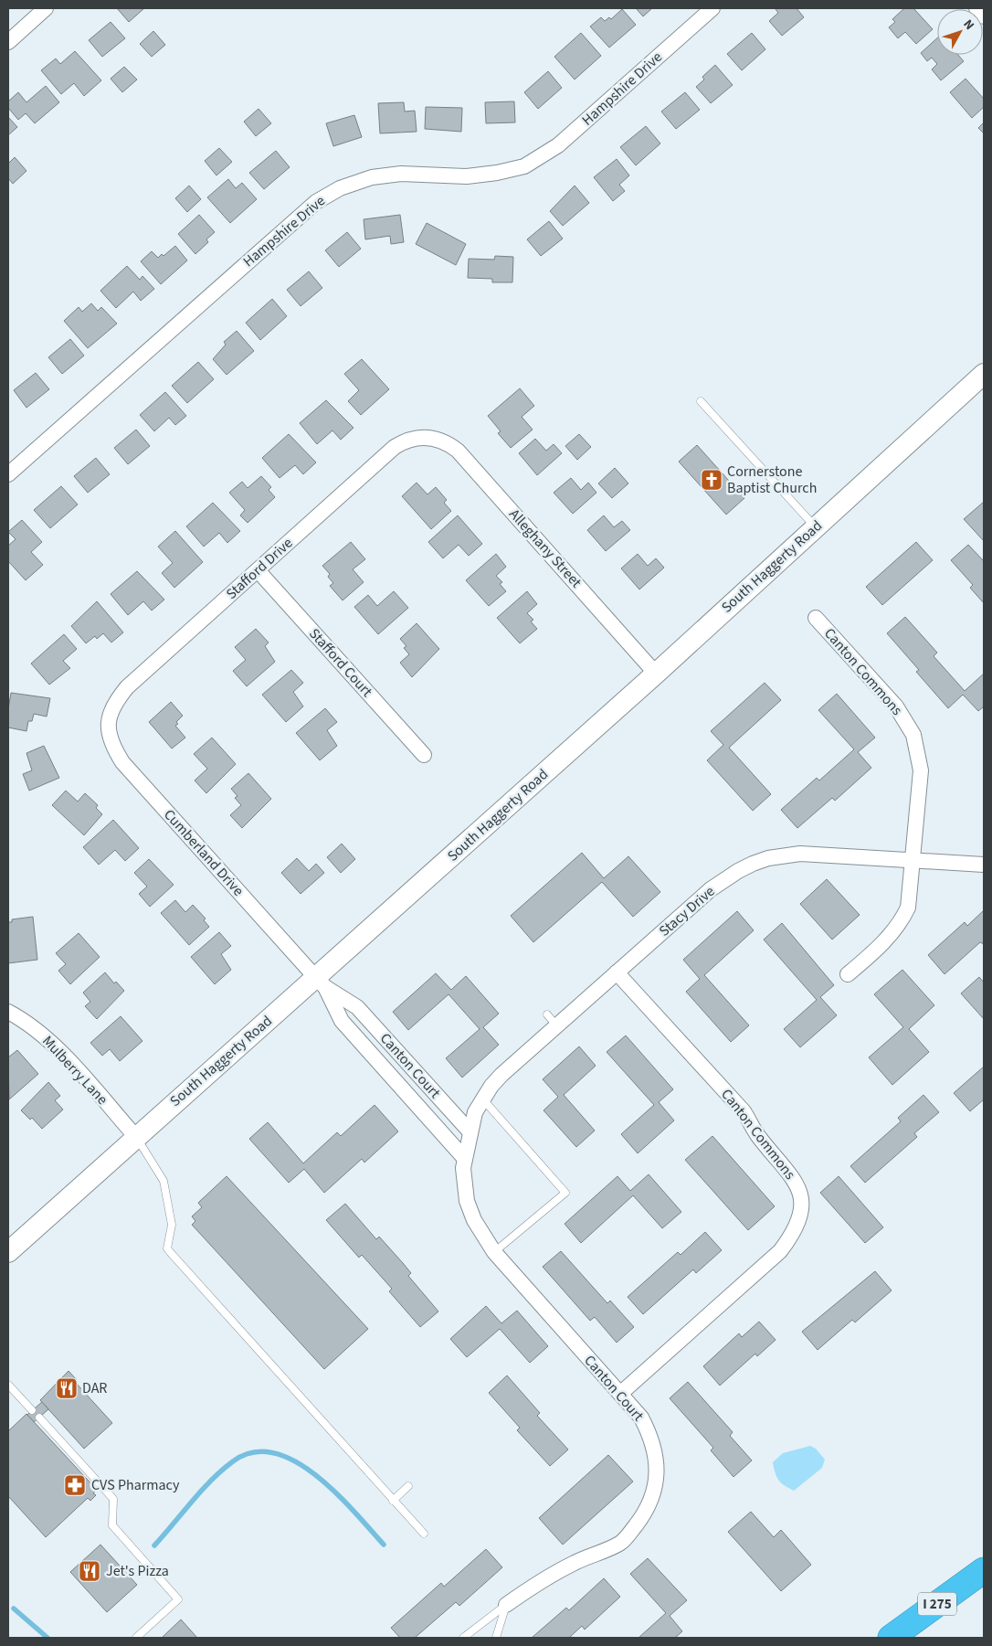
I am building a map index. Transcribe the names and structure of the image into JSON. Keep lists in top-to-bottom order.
{
  "streets": {
    "highway": ["I 275"],
    "main road": ["South Haggerty Road"],
    "street": [
      "Hampshire Drive",
      "Alleghany Street",
      "Stafford Drive",
      "Stafford Court",
      "Canton Commons",
      "Cumberland Drive",
      "Stacy Drive",
      "Canton Court",
      "Mulberry Lane"
    ]
  },
  "crossings": [
    ["Alleghany Street", "South Haggerty Road"],
    ["Alleghany Street", "Stafford Drive"],
    ["South Haggerty Road", "Cumberland Drive"],
    ["South Haggerty Road", "Canton Court"],
    ["South Haggerty Road", "Mulberry Lane"],
    ["Stafford Drive", "Stafford Court"],
    ["Stafford Drive", "Cumberland Drive"],
    ["Canton Commons", "Stacy Drive"],
    ["Canton Commons", "Canton Court"],
    ["Cumberland Drive", "Canton Court"],
    ["Stacy Drive", "Canton Court"]
  ],
  "places": {
    "church": ["Cornerstone Baptist Church"],
    "restaurant": ["DAR", "Jet's Pizza"],
    "pharmacy": ["CVS Pharmacy"]
  },
  "north": "top right"
}
